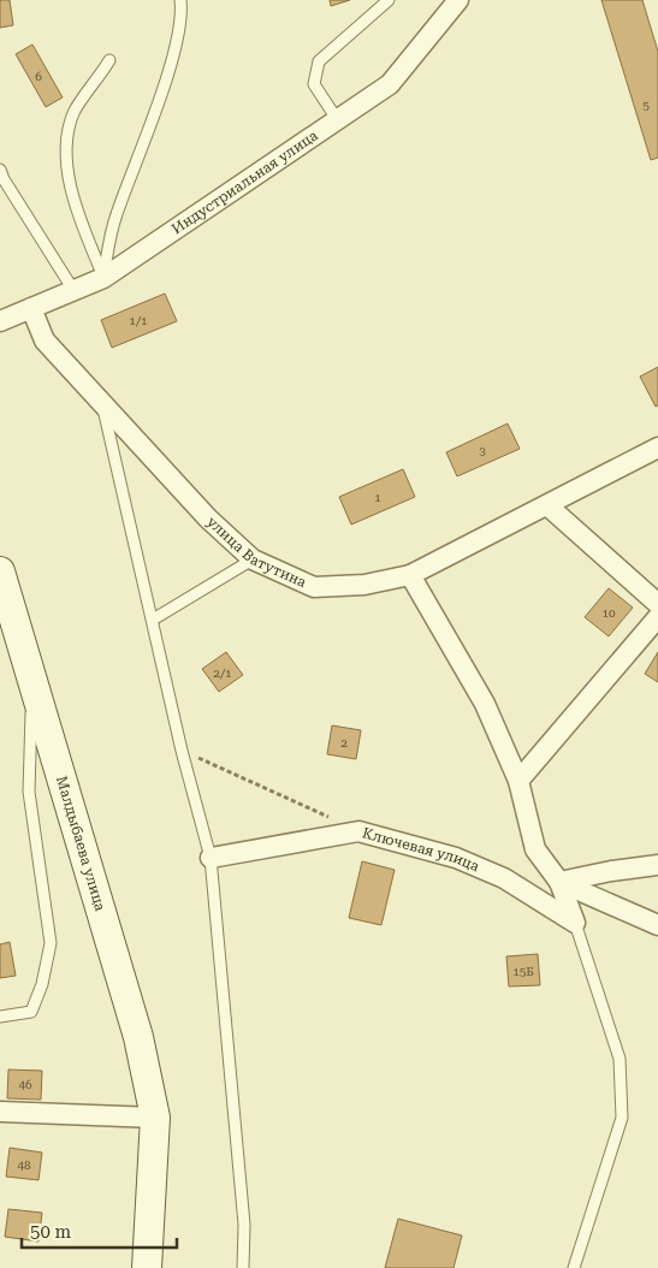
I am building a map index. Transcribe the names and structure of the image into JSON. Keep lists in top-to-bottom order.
{
  "streets": {
    "main road": ["Малдыбаева улица"],
    "street": ["Индустриальная улица", "улица Ватутина", "Ключевая улица"]
  },
  "crossings": [
    ["Индустриальная улица", "улица Ватутина"]
  ],
  "house_numbers": [
    "6",
    "5",
    "1/1",
    "3",
    "1",
    "10",
    "2/1",
    "2",
    "15Б",
    "46",
    "48"
  ],
  "scale_bar": "50 m"
}
